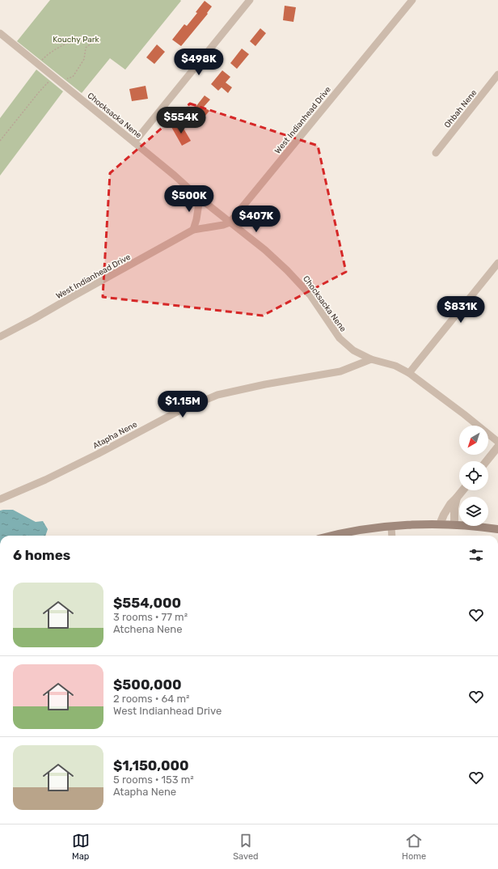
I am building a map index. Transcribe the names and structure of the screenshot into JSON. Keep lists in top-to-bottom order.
{
  "streets": {
    "street": [
      "Ohbah Nene",
      "Chocksacka Nene",
      "West Indianhead Drive",
      "Atapha Nene"
    ]
  },
  "crossings": [
    ["Chocksacka Nene", "West Indianhead Drive"],
    ["Chocksacka Nene", "Atapha Nene"]
  ],
  "parks": ["Kouchy Park"],
  "north": "bottom left",
  "page": {
    "price": [
      "$498K",
      "$554K",
      "$500K",
      "$407K",
      "$831K",
      "$1.15M"
    ],
    "heading": "6 homes",
    "list": [
      {
        "name": "$554,000",
        "note": "3 rooms · 77 m² · Atchena Nene"
      },
      {
        "name": "$500,000",
        "note": "2 rooms · 64 m² · West Indianhead Drive"
      },
      {
        "name": "$1,150,000",
        "note": "5 rooms · 153 m² · Atapha Nene"
      }
    ],
    "tabs": ["Map", "Saved", "Home"]
  }
}
